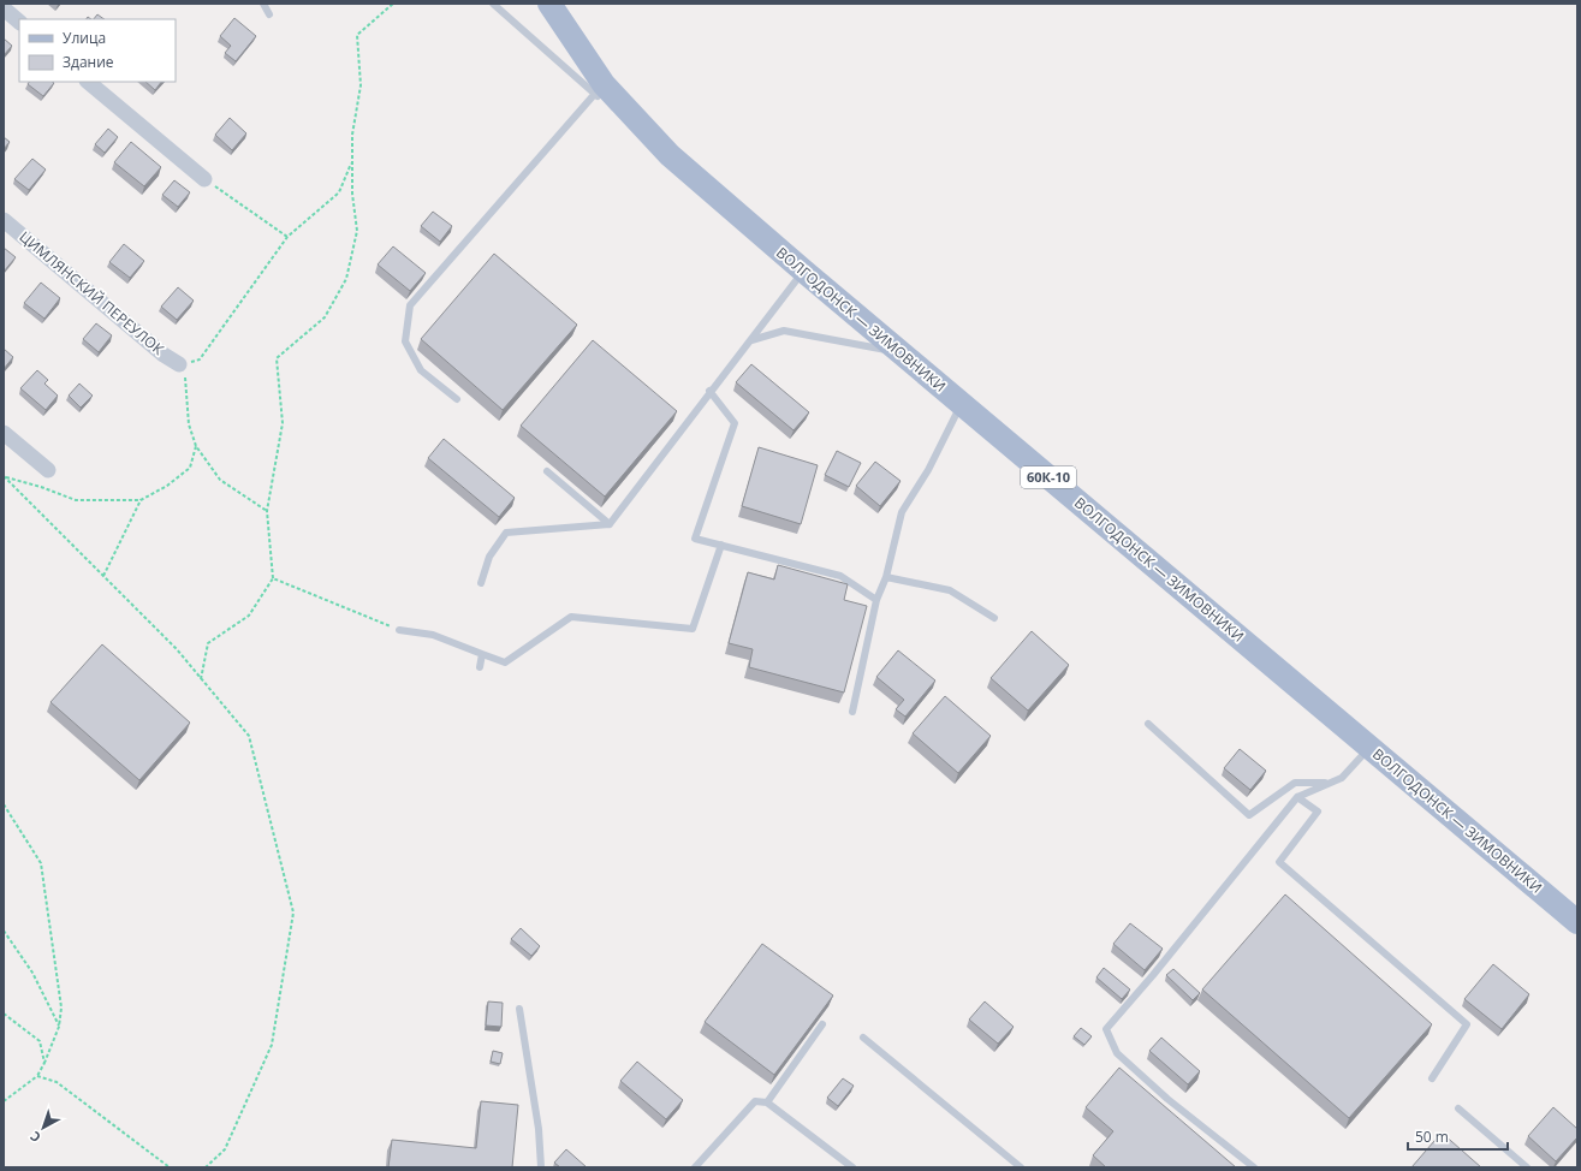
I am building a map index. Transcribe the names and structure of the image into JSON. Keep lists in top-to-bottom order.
{
  "streets": {
    "main road": ["ВОЛГОДОНСК — ЗИМОВНИКИ", "60К-10"],
    "street": ["ЦИМЛЯНСКИЙ ПЕРЕУЛОК"]
  },
  "legend": ["Улица", "Здание"],
  "scale_bar": "50 m",
  "north": "bottom left"
}
